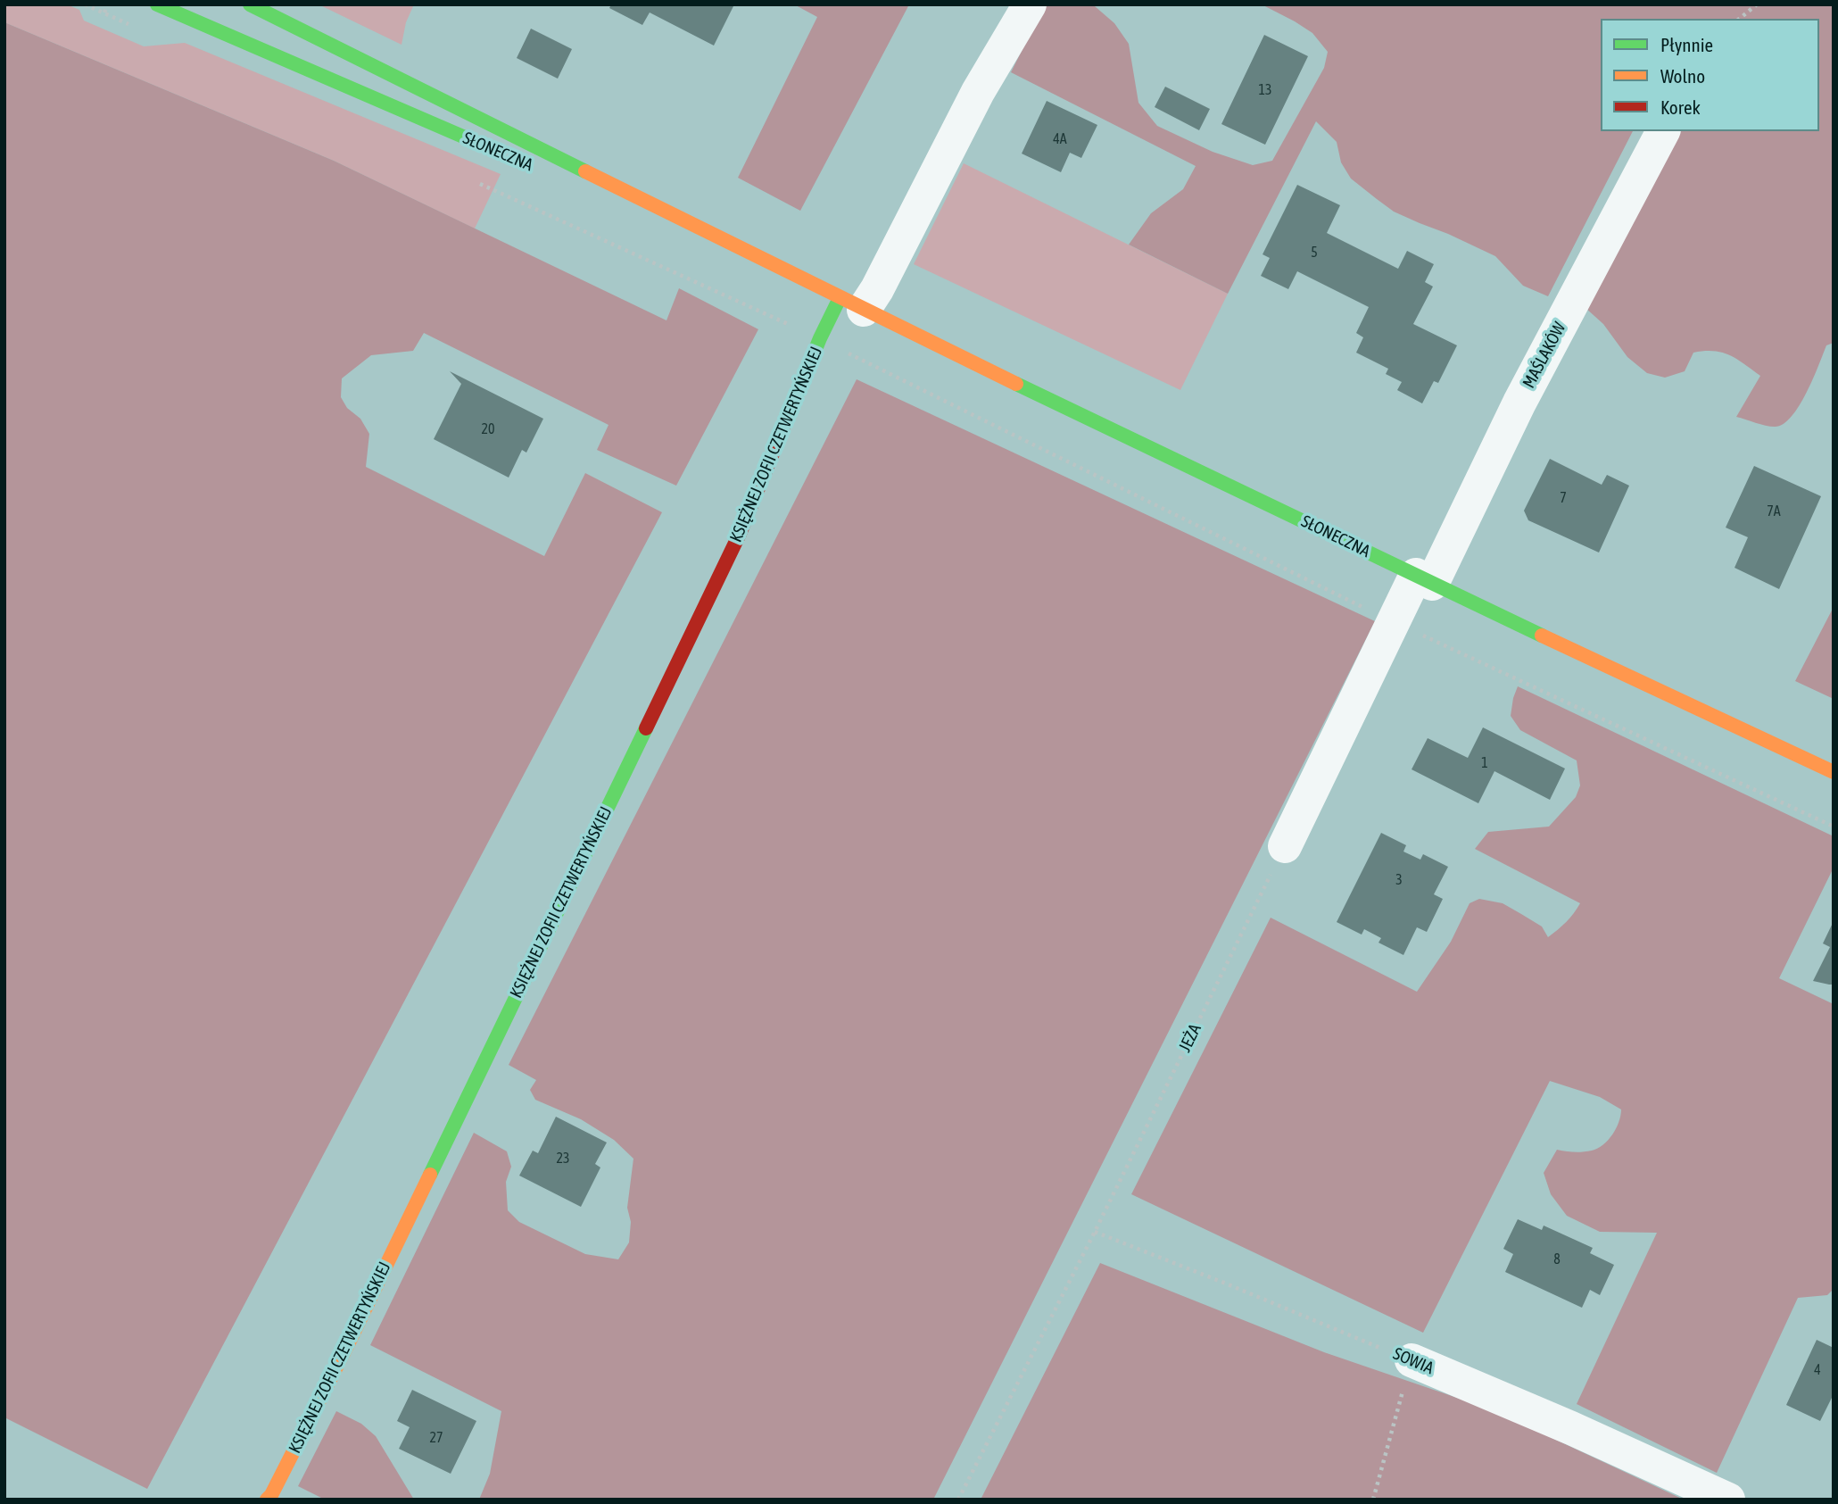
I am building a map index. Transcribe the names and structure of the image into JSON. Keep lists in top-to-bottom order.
{
  "streets": {
    "main road": ["SŁONECZNA", "KSIĘŻNEJ ZOFII CZETWERTYŃSKIEJ"],
    "street": ["MAŚLAKÓW", "SOWIA"],
    "path": ["JEŻA"]
  },
  "crossings": [
    ["SŁONECZNA", "MAŚLAKÓW"],
    ["SŁONECZNA", "KSIĘŻNEJ ZOFII CZETWERTYŃSKIEJ"],
    ["JEŻA", "SOWIA"]
  ],
  "house_numbers": [
    "13",
    "4A",
    "5",
    "20",
    "7",
    "7A",
    "1",
    "3",
    "23",
    "8",
    "4",
    "27"
  ],
  "legend": ["Płynnie", "Wolno", "Korek"]
}
